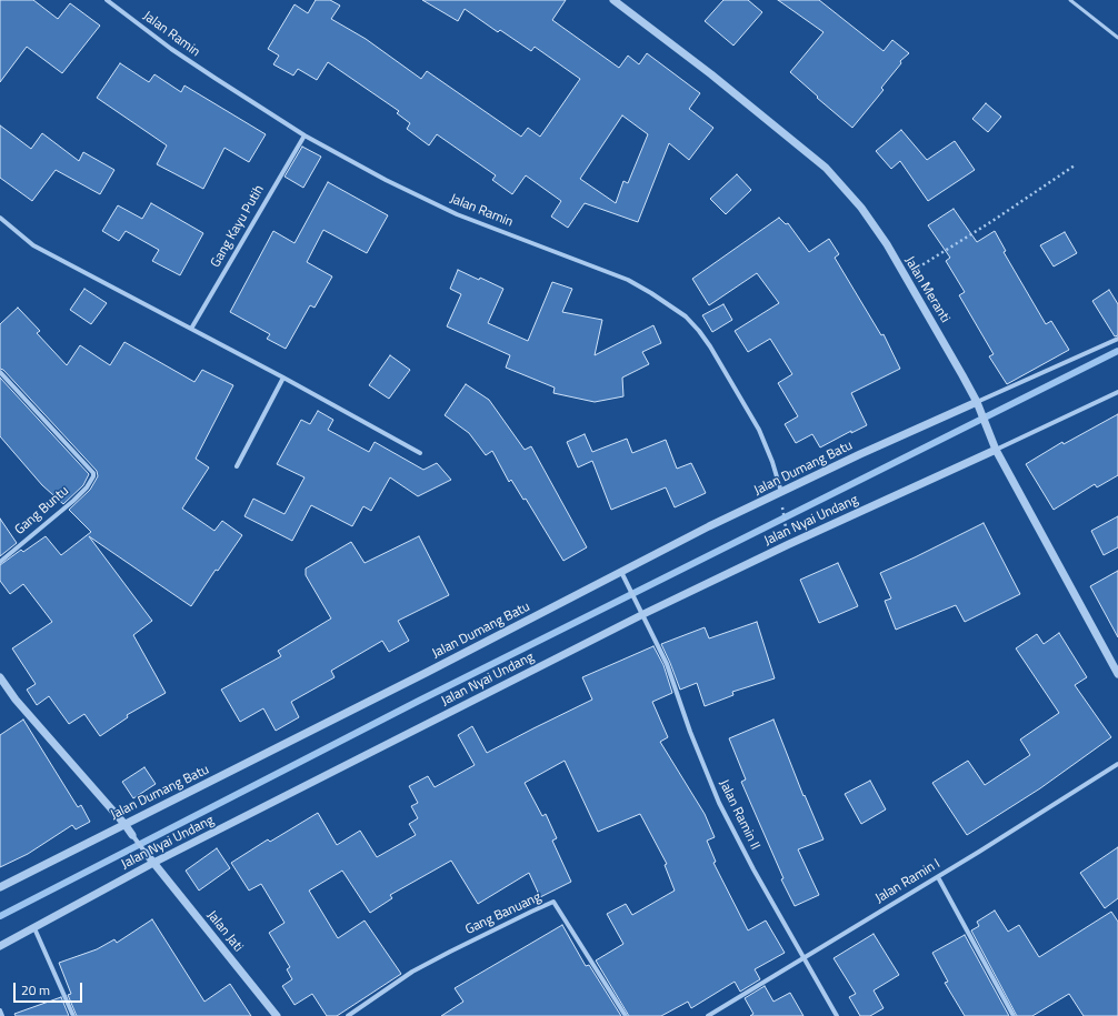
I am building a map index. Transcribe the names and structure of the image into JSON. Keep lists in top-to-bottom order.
{
  "streets": {
    "street": [
      "Jalan Ramin",
      "Gang Kayu Putih",
      "Jalan Meranti",
      "Jalan Dumang Batu",
      "Gang Buntu",
      "Jalan Nyai Undang",
      "Jalan Ramin II",
      "Jalan Ramin I",
      "Gang Banuang",
      "Jalan Jati"
    ]
  },
  "crossings": [
    ["Jalan Ramin", "Gang Kayu Putih"],
    ["Jalan Ramin", "Jalan Dumang Batu"],
    ["Jalan Meranti", "Jalan Dumang Batu"],
    ["Jalan Meranti", "Jalan Nyai Undang"],
    ["Jalan Dumang Batu", "Jalan Ramin II"],
    ["Jalan Nyai Undang", "Jalan Ramin II"],
    ["Jalan Nyai Undang", "Jalan Jati"],
    ["Jalan Ramin II", "Jalan Ramin I"]
  ],
  "scale_bar": "20 m"
}
